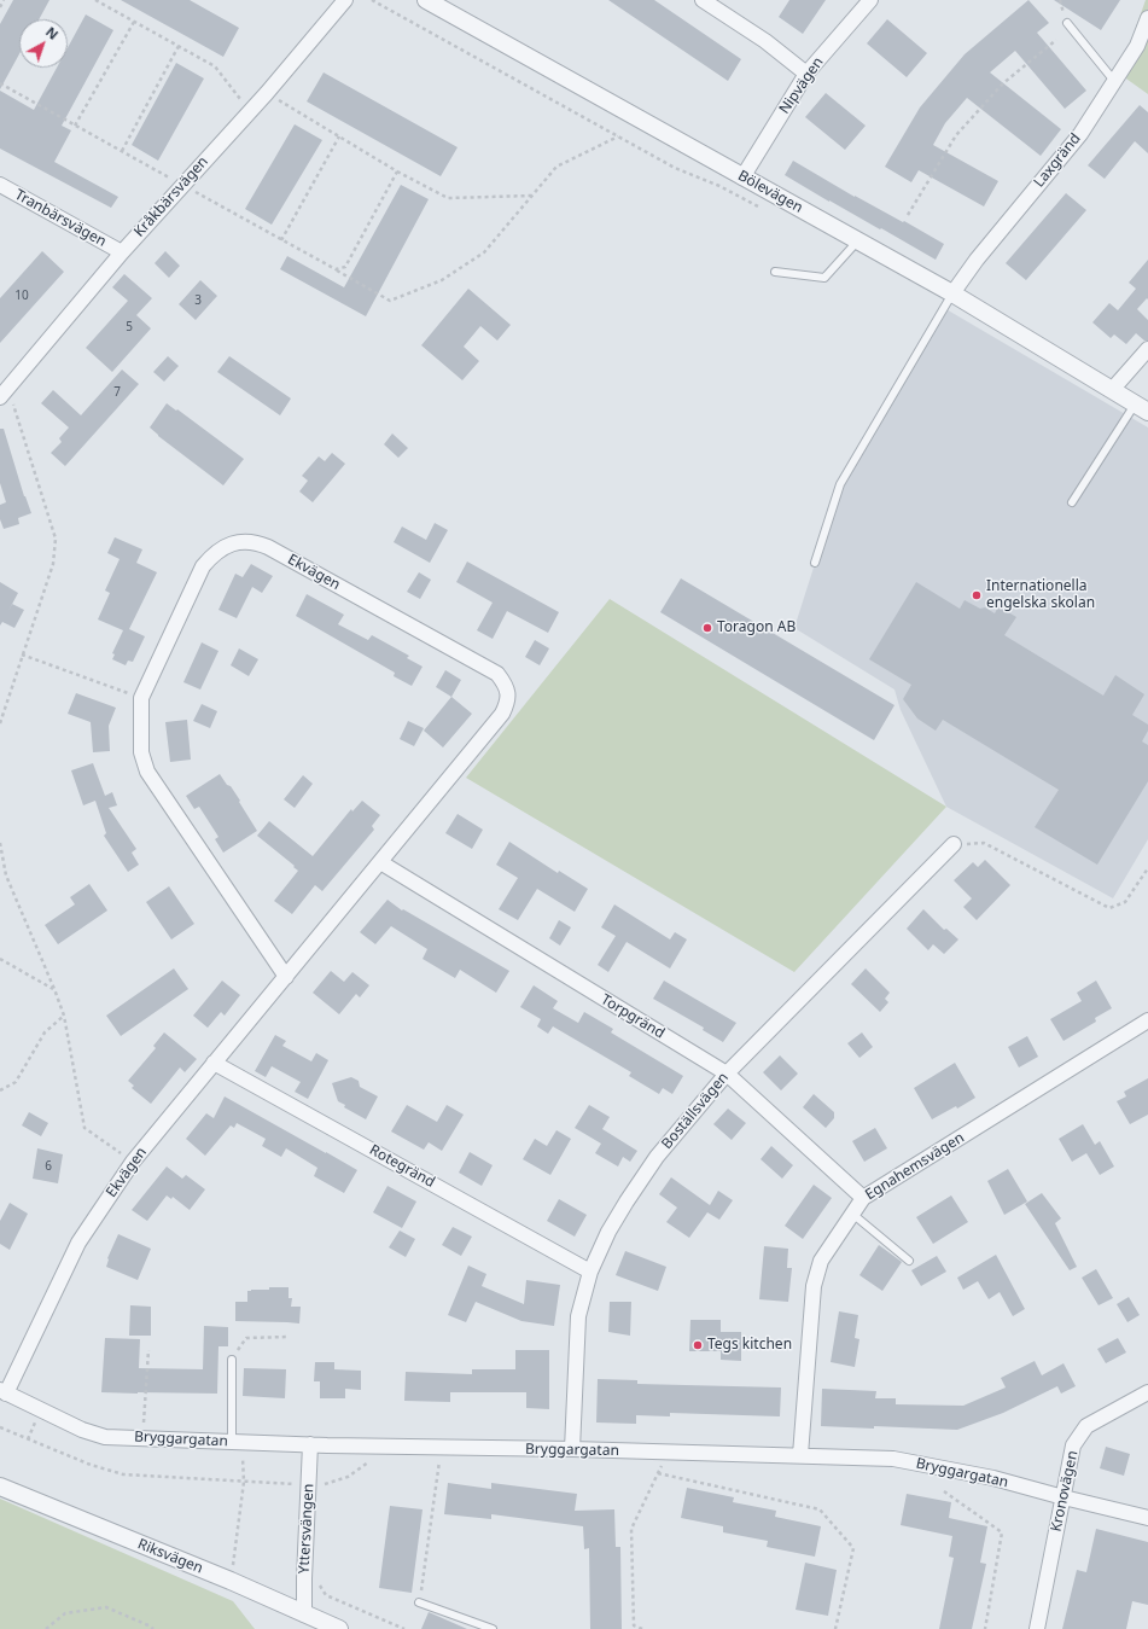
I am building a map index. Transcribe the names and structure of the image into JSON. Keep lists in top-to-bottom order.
{
  "streets": {
    "street": [
      "Nipvägen",
      "Laxgränd",
      "Bölevägen",
      "Kråkbärsvägen",
      "Tranbärsvägen",
      "Ekvägen",
      "Torpgränd",
      "Boställsvägen",
      "Rotegränd",
      "Egnahemsvägen",
      "Bryggargatan",
      "Kronovägen",
      "Yttersvängen",
      "Riksvägen"
    ]
  },
  "crossings": [
    ["Nipvägen", "Bölevägen"],
    ["Laxgränd", "Bölevägen"],
    ["Kråkbärsvägen", "Tranbärsvägen"],
    ["Ekvägen", "Torpgränd"],
    ["Ekvägen", "Rotegränd"],
    ["Ekvägen", "Bryggargatan"],
    ["Torpgränd", "Boställsvägen"],
    ["Torpgränd", "Egnahemsvägen"],
    ["Boställsvägen", "Rotegränd"],
    ["Boställsvägen", "Bryggargatan"],
    ["Egnahemsvägen", "Bryggargatan"],
    ["Bryggargatan", "Kronovägen"],
    ["Bryggargatan", "Yttersvängen"],
    ["Yttersvängen", "Riksvägen"]
  ],
  "places": ["Internationella engelska skolan", "Toragon AB", "Tegs kitchen"],
  "house_numbers": [
    "10",
    "3",
    "5",
    "7",
    "6"
  ],
  "north": "top right"
}
